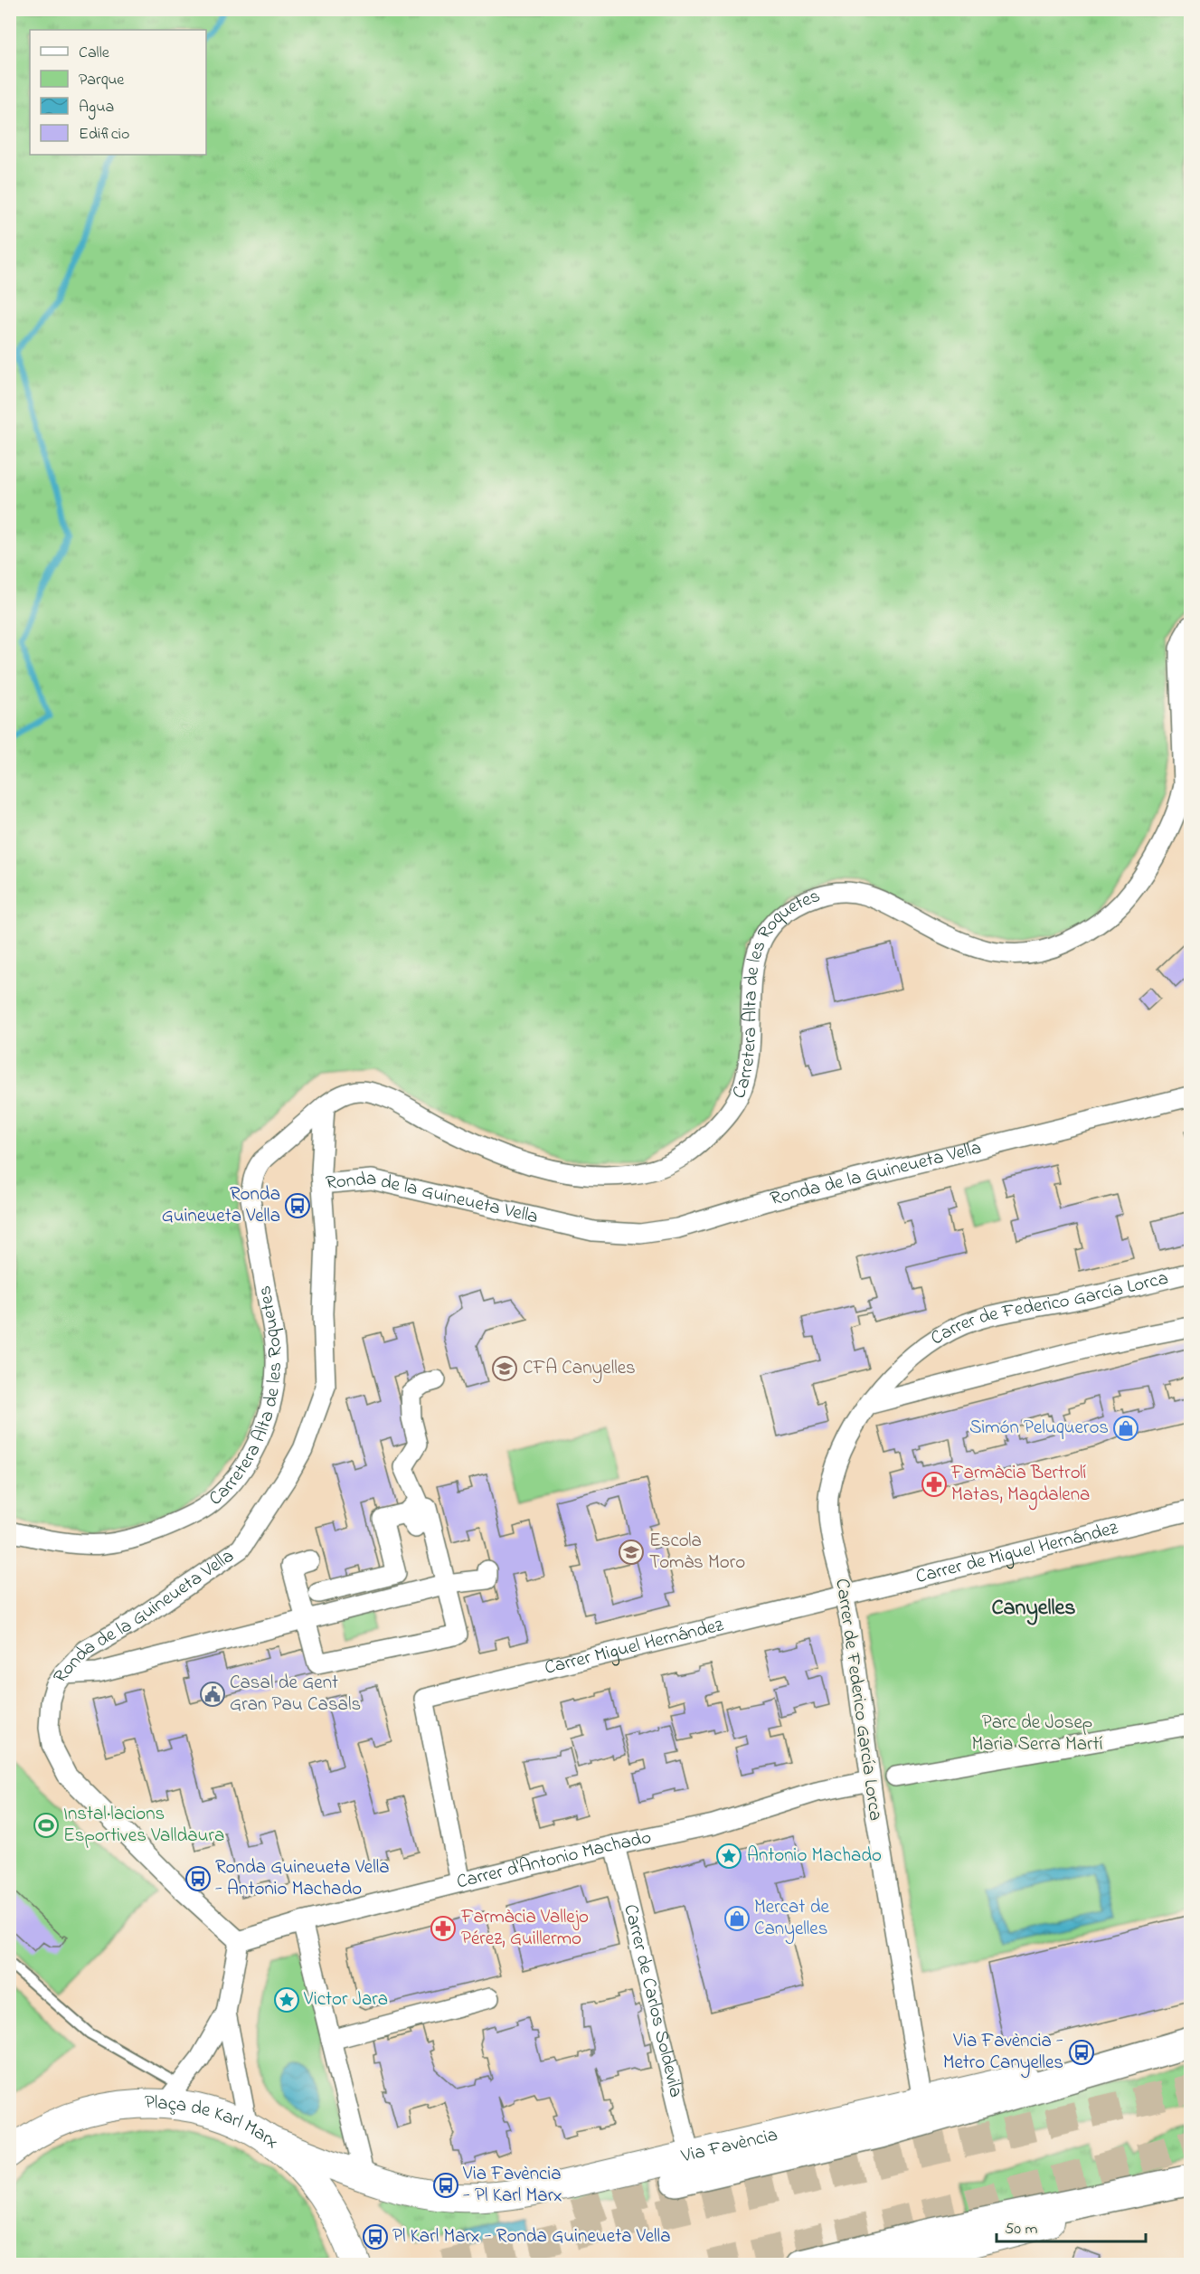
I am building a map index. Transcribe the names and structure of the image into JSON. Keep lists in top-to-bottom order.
{
  "streets": {
    "street": [
      "Carretera Alta de les Roquetes",
      "Ronda de la Guineueta Vella",
      "Carrer de Federico García Lorca",
      "Carrer de Miguel Hernández",
      "Carrer Miguel Hernández",
      "Carrer d'Antonio Machado",
      "Carrer de Carlos Soldevila",
      "Plaça de Karl Marx",
      "Via Favència"
    ]
  },
  "crossings": [
    ["Ronda de la Guineueta Vella", "Carrer d'Antonio Machado"],
    ["Carrer de Federico García Lorca", "Carrer de Miguel Hernández"],
    ["Carrer de Federico García Lorca", "Carrer Miguel Hernández"],
    ["Carrer de Federico García Lorca", "Carrer d'Antonio Machado"],
    ["Carrer de Federico García Lorca", "Via Favència"],
    ["Carrer de Miguel Hernández", "Carrer Miguel Hernández"],
    ["Carrer Miguel Hernández", "Carrer d'Antonio Machado"],
    ["Carrer d'Antonio Machado", "Carrer de Carlos Soldevila"],
    ["Carrer de Carlos Soldevila", "Via Favència"],
    ["Plaça de Karl Marx", "Via Favència"]
  ],
  "districts": ["Canyelles"],
  "parks": ["Parc de Josep Maria Serra Martí"],
  "places": {
    "bus stop": [
      "Ronda Guineueta Vella",
      "Ronda Guineueta Vella - Antonio Machado",
      "Via Favència - Metro Canyelles",
      "Via Favència - Pl Karl Marx",
      "Pl Karl Marx - Ronda Guineueta Vella"
    ],
    "school or university": ["CFA Canyelles", "Escola Tomàs Moro"],
    "shop": ["Simón Peluqueros", "Mercat de Canyelles"],
    "pharmacy": ["Farmàcia Bertrolí Matas, Magdalena", "Farmàcia Vallejo Pérez, Guillermo"],
    "public building": ["Casal de Gent Gran Pau Casals"],
    "sports": ["Instal·lacions Esportives Valldaura"],
    "place": ["Antonio Machado", "Victor Jara"]
  },
  "legend": [
    "Calle",
    "Parque",
    "Agua",
    "Edificio"
  ],
  "scale_bar": "50 m"
}
